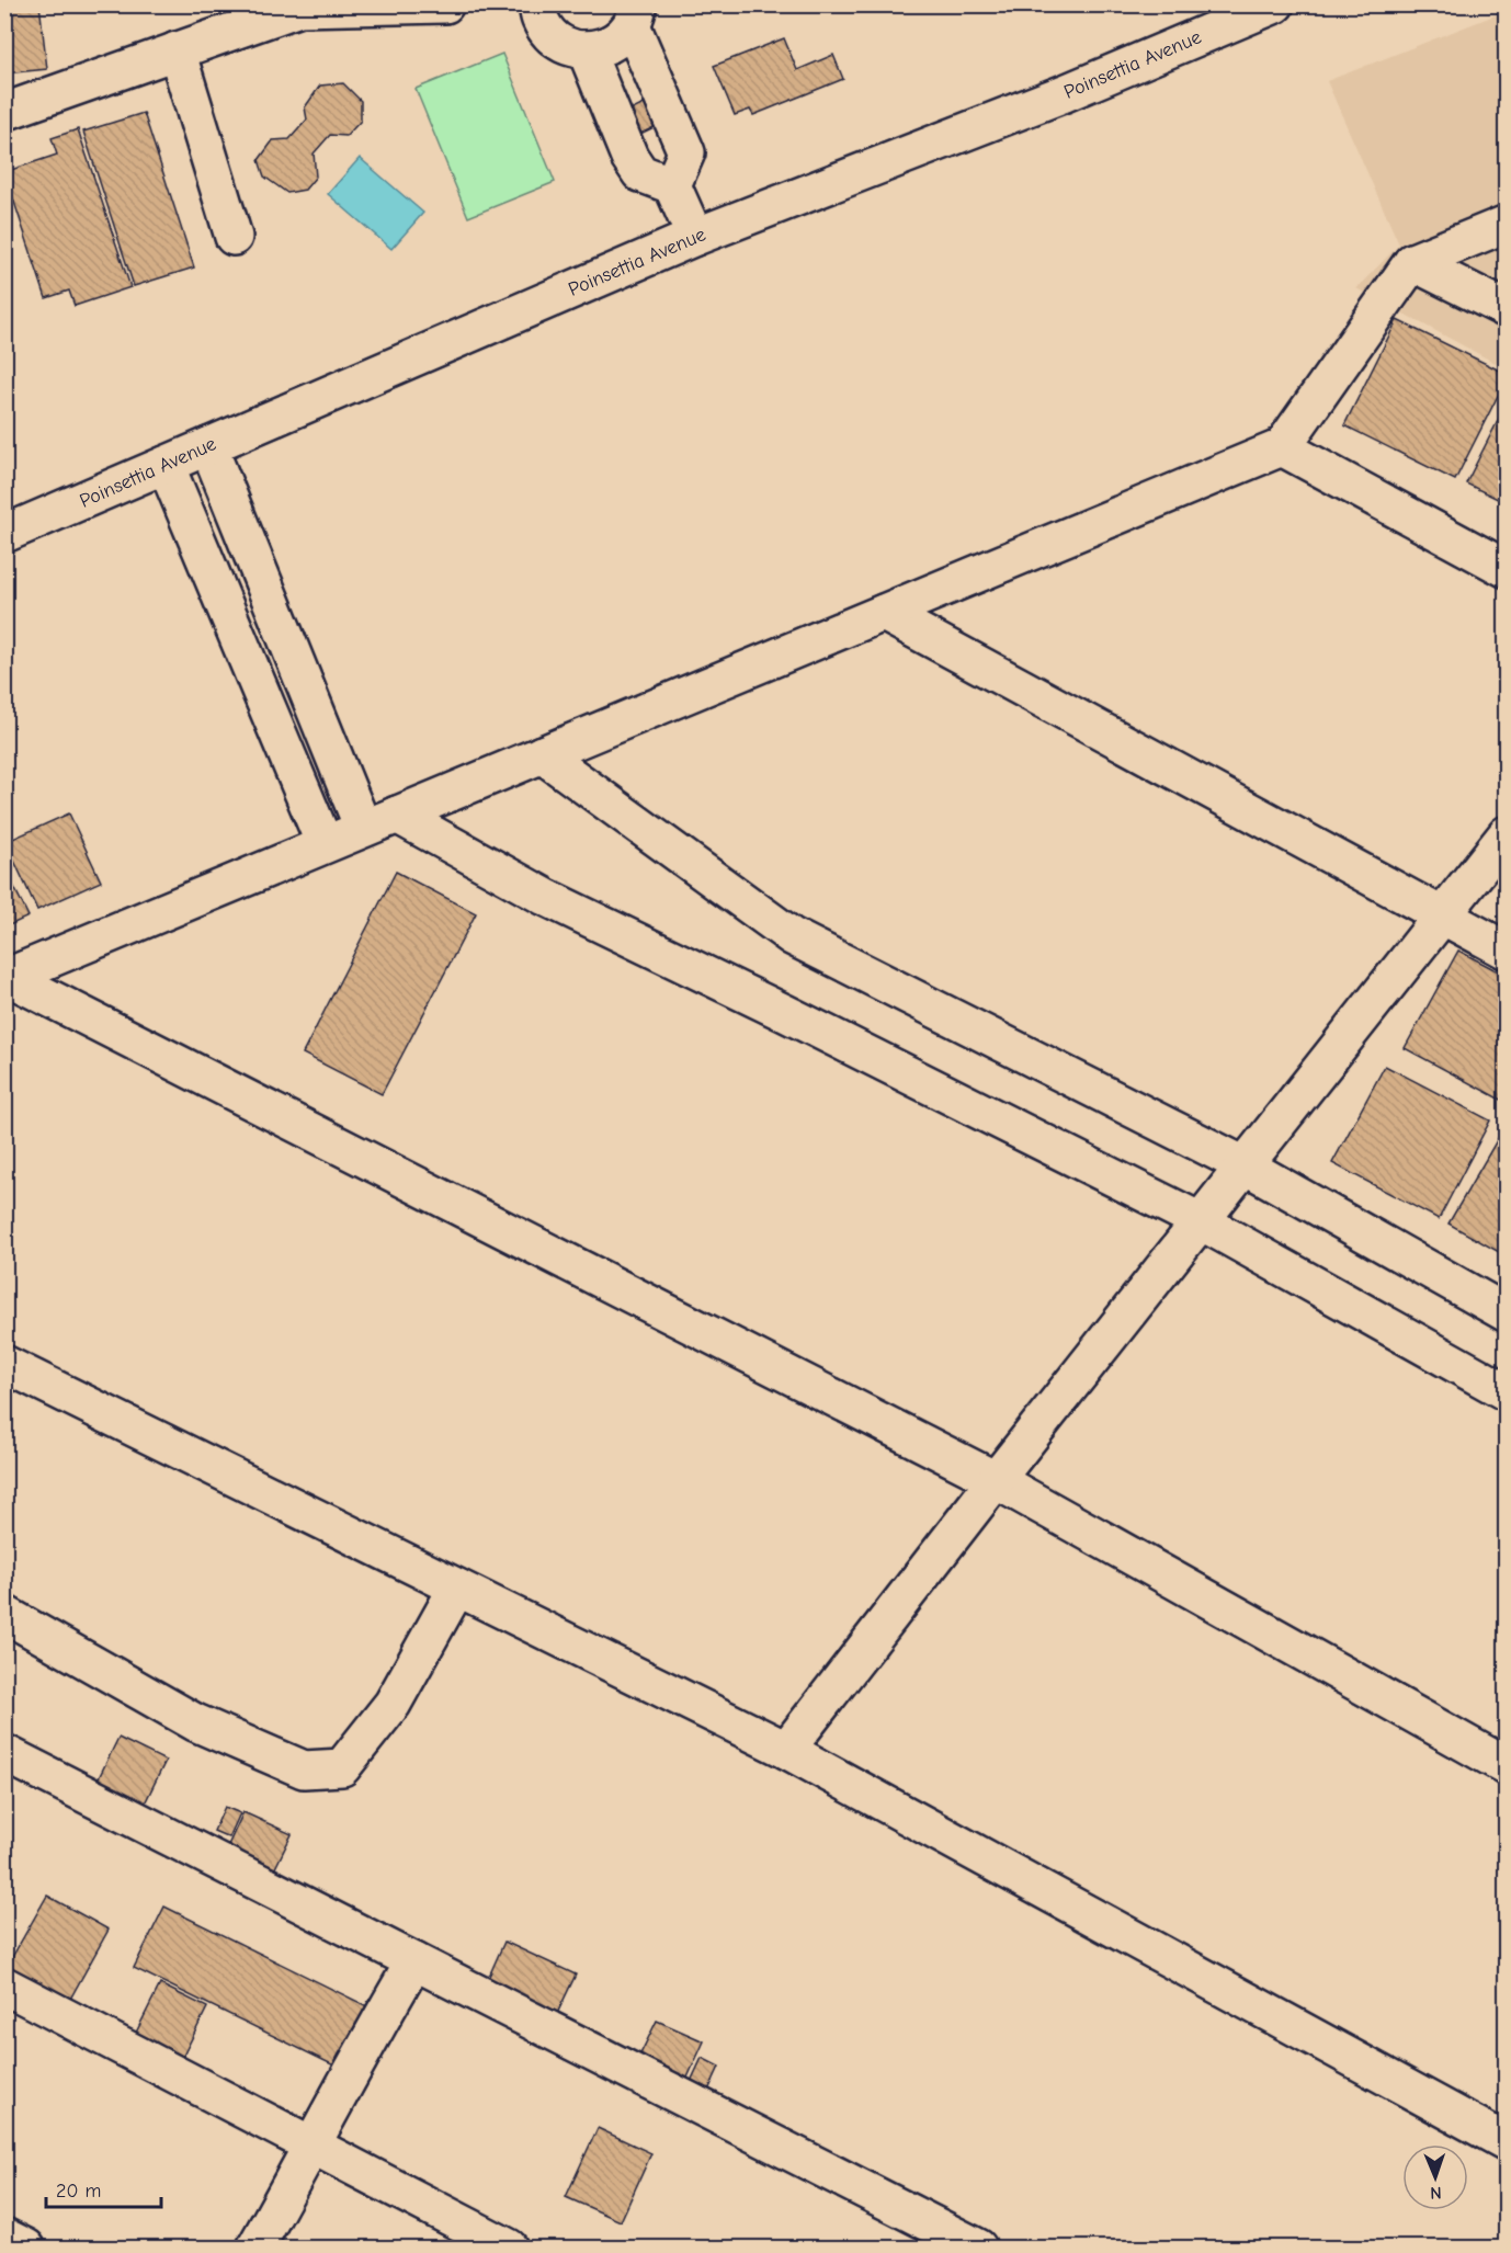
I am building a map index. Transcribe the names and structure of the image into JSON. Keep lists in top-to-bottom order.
{
  "streets": {
    "street": ["Poinsettia Avenue"]
  },
  "scale_bar": "20 m",
  "north": "bottom"
}
